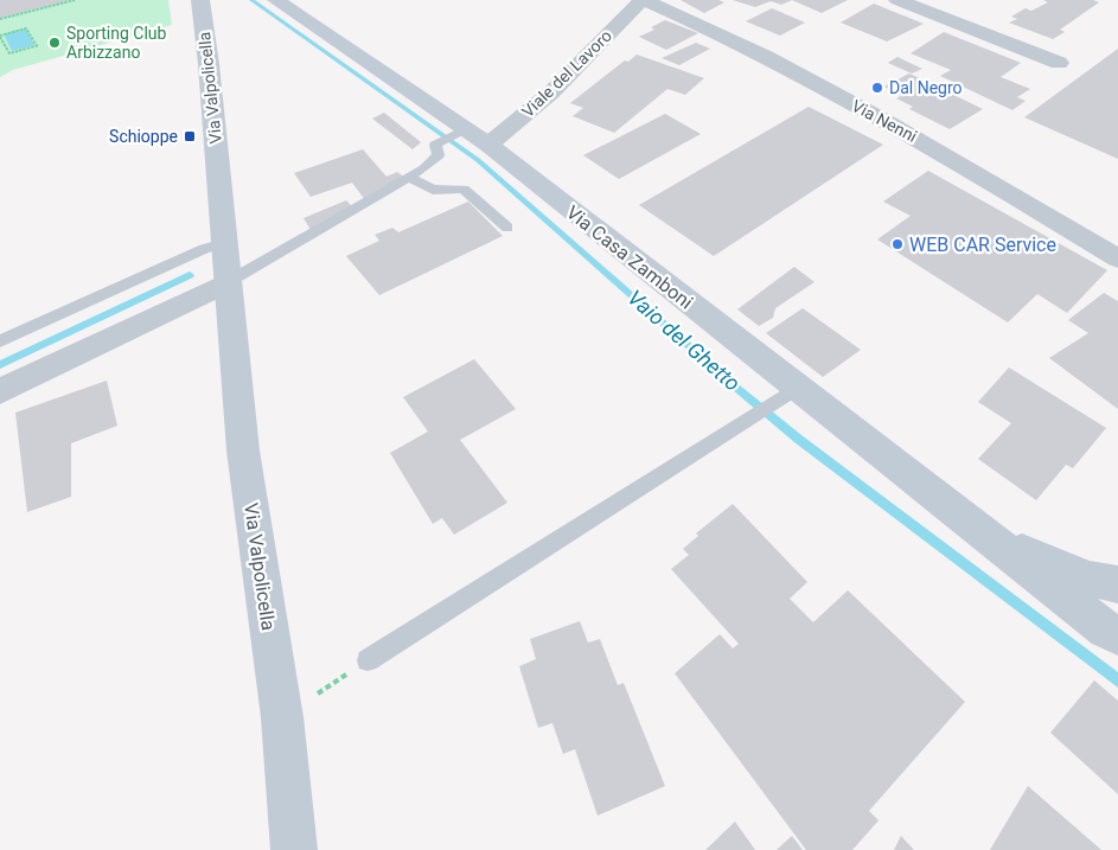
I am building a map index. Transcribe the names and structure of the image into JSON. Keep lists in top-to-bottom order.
{
  "streets": {
    "street": [
      "Viale del Lavoro",
      "Via Valpolicella",
      "Via Nenni",
      "Via Casa Zamboni"
    ]
  },
  "crossings": [
    ["Viale del Lavoro", "Via Nenni"],
    ["Viale del Lavoro", "Via Casa Zamboni"]
  ],
  "water": ["Vaio del Ghetto"],
  "places": {
    "other": ["Sporting Club Arbizzano", "Dal Negro", "WEB CAR Service"],
    "transit": ["Schioppe"]
  }
}
